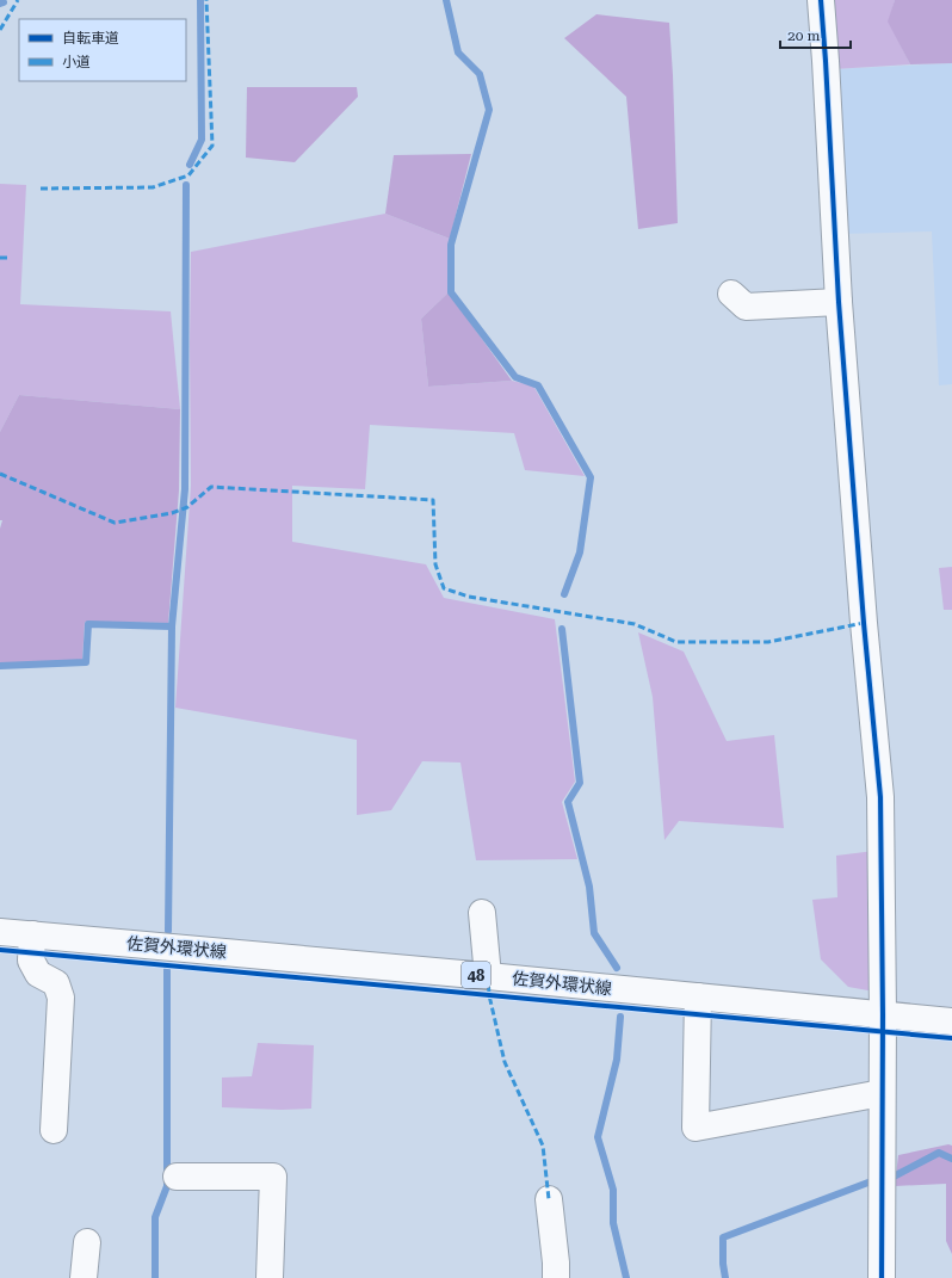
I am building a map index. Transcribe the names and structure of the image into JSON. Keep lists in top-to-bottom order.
{
  "streets": {
    "street": ["佐賀外環状線", "48"]
  },
  "legend": ["自転車道", "小道"],
  "scale_bar": "20 m"
}
